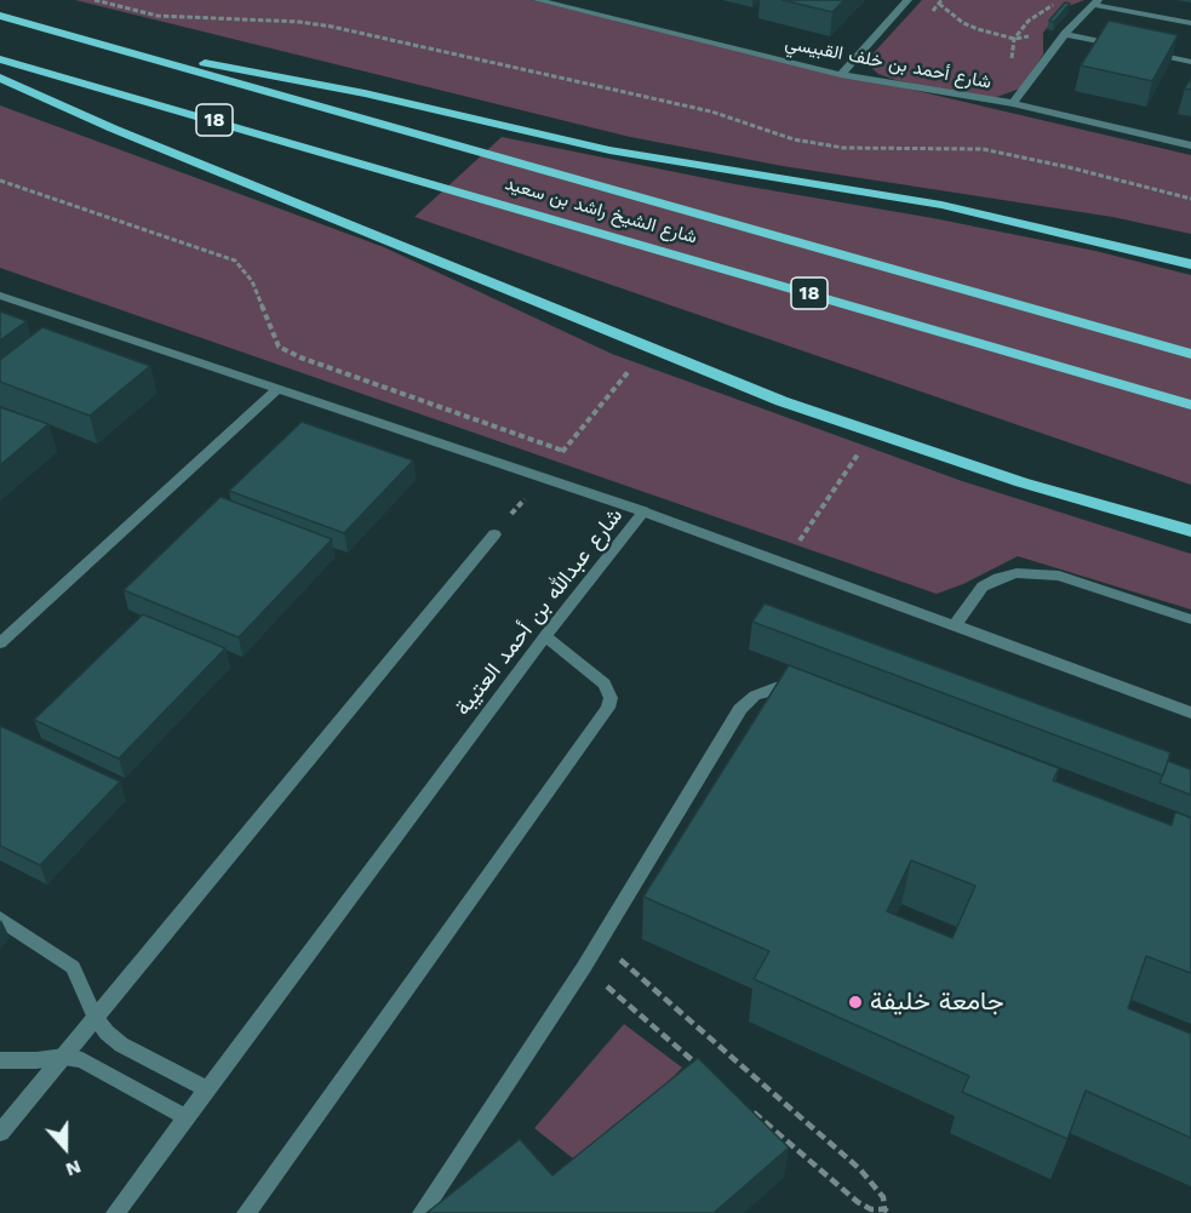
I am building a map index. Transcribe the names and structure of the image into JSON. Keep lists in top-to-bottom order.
{
  "streets": {
    "main road": ["18", "شارع الشيخ راشد بن سعيد"],
    "street": ["شارع أحمد بن خلف القبيسي", "شارع عبدالله بن أحمد العتيبة"]
  },
  "places": ["جامعة خليفة"],
  "north": "bottom"
}
